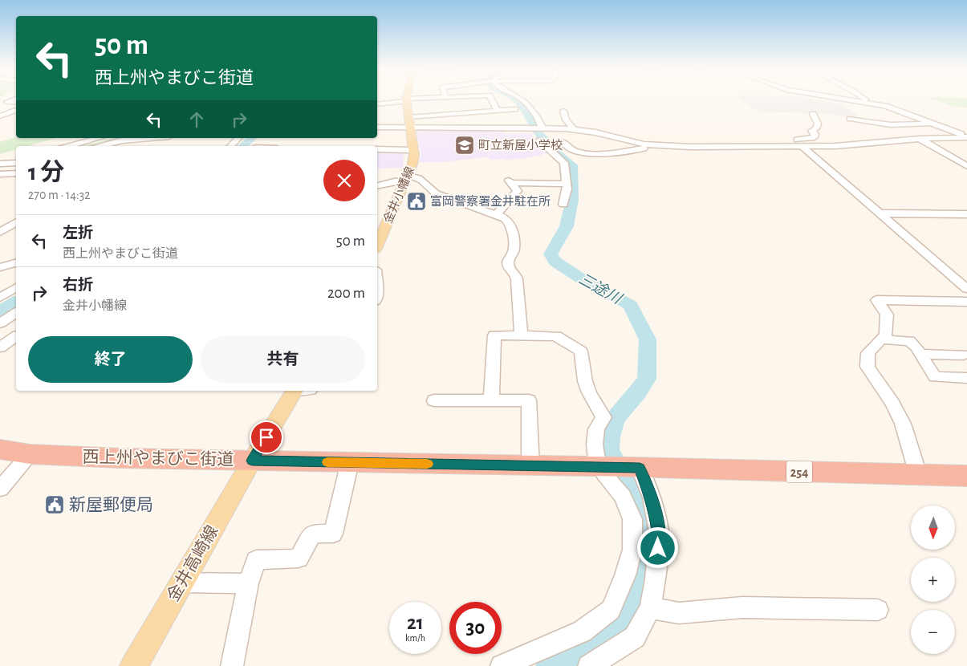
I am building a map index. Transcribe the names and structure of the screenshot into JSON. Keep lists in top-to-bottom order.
{
  "streets": {
    "highway": ["西上州やまびこ街道", "254"],
    "main road": ["金井小幡線", "金井高崎線"]
  },
  "crossings": [
    ["西上州やまびこ街道", "金井高崎線"]
  ],
  "water": ["三途川"],
  "places": {
    "school or university": ["町立新屋小学校"],
    "public building": ["富岡警察署金井駐在所", "新屋郵便局"]
  },
  "north": "bottom",
  "page": {
    "turn": ["50 m", "西上州やまびこ街道"],
    "heading": ["1 分", "270 m · 14:32"],
    "list": [
      {
        "name": "左折",
        "note": "西上州やまびこ街道",
        "value": "50 m"
      },
      {
        "name": "右折",
        "note": "金井小幡線",
        "value": "200 m"
      }
    ],
    "buttons": ["終了", "共有"],
    "map_buttons": ["+", "−"],
    "speed": "21 km/h",
    "limit": "30"
  }
}
